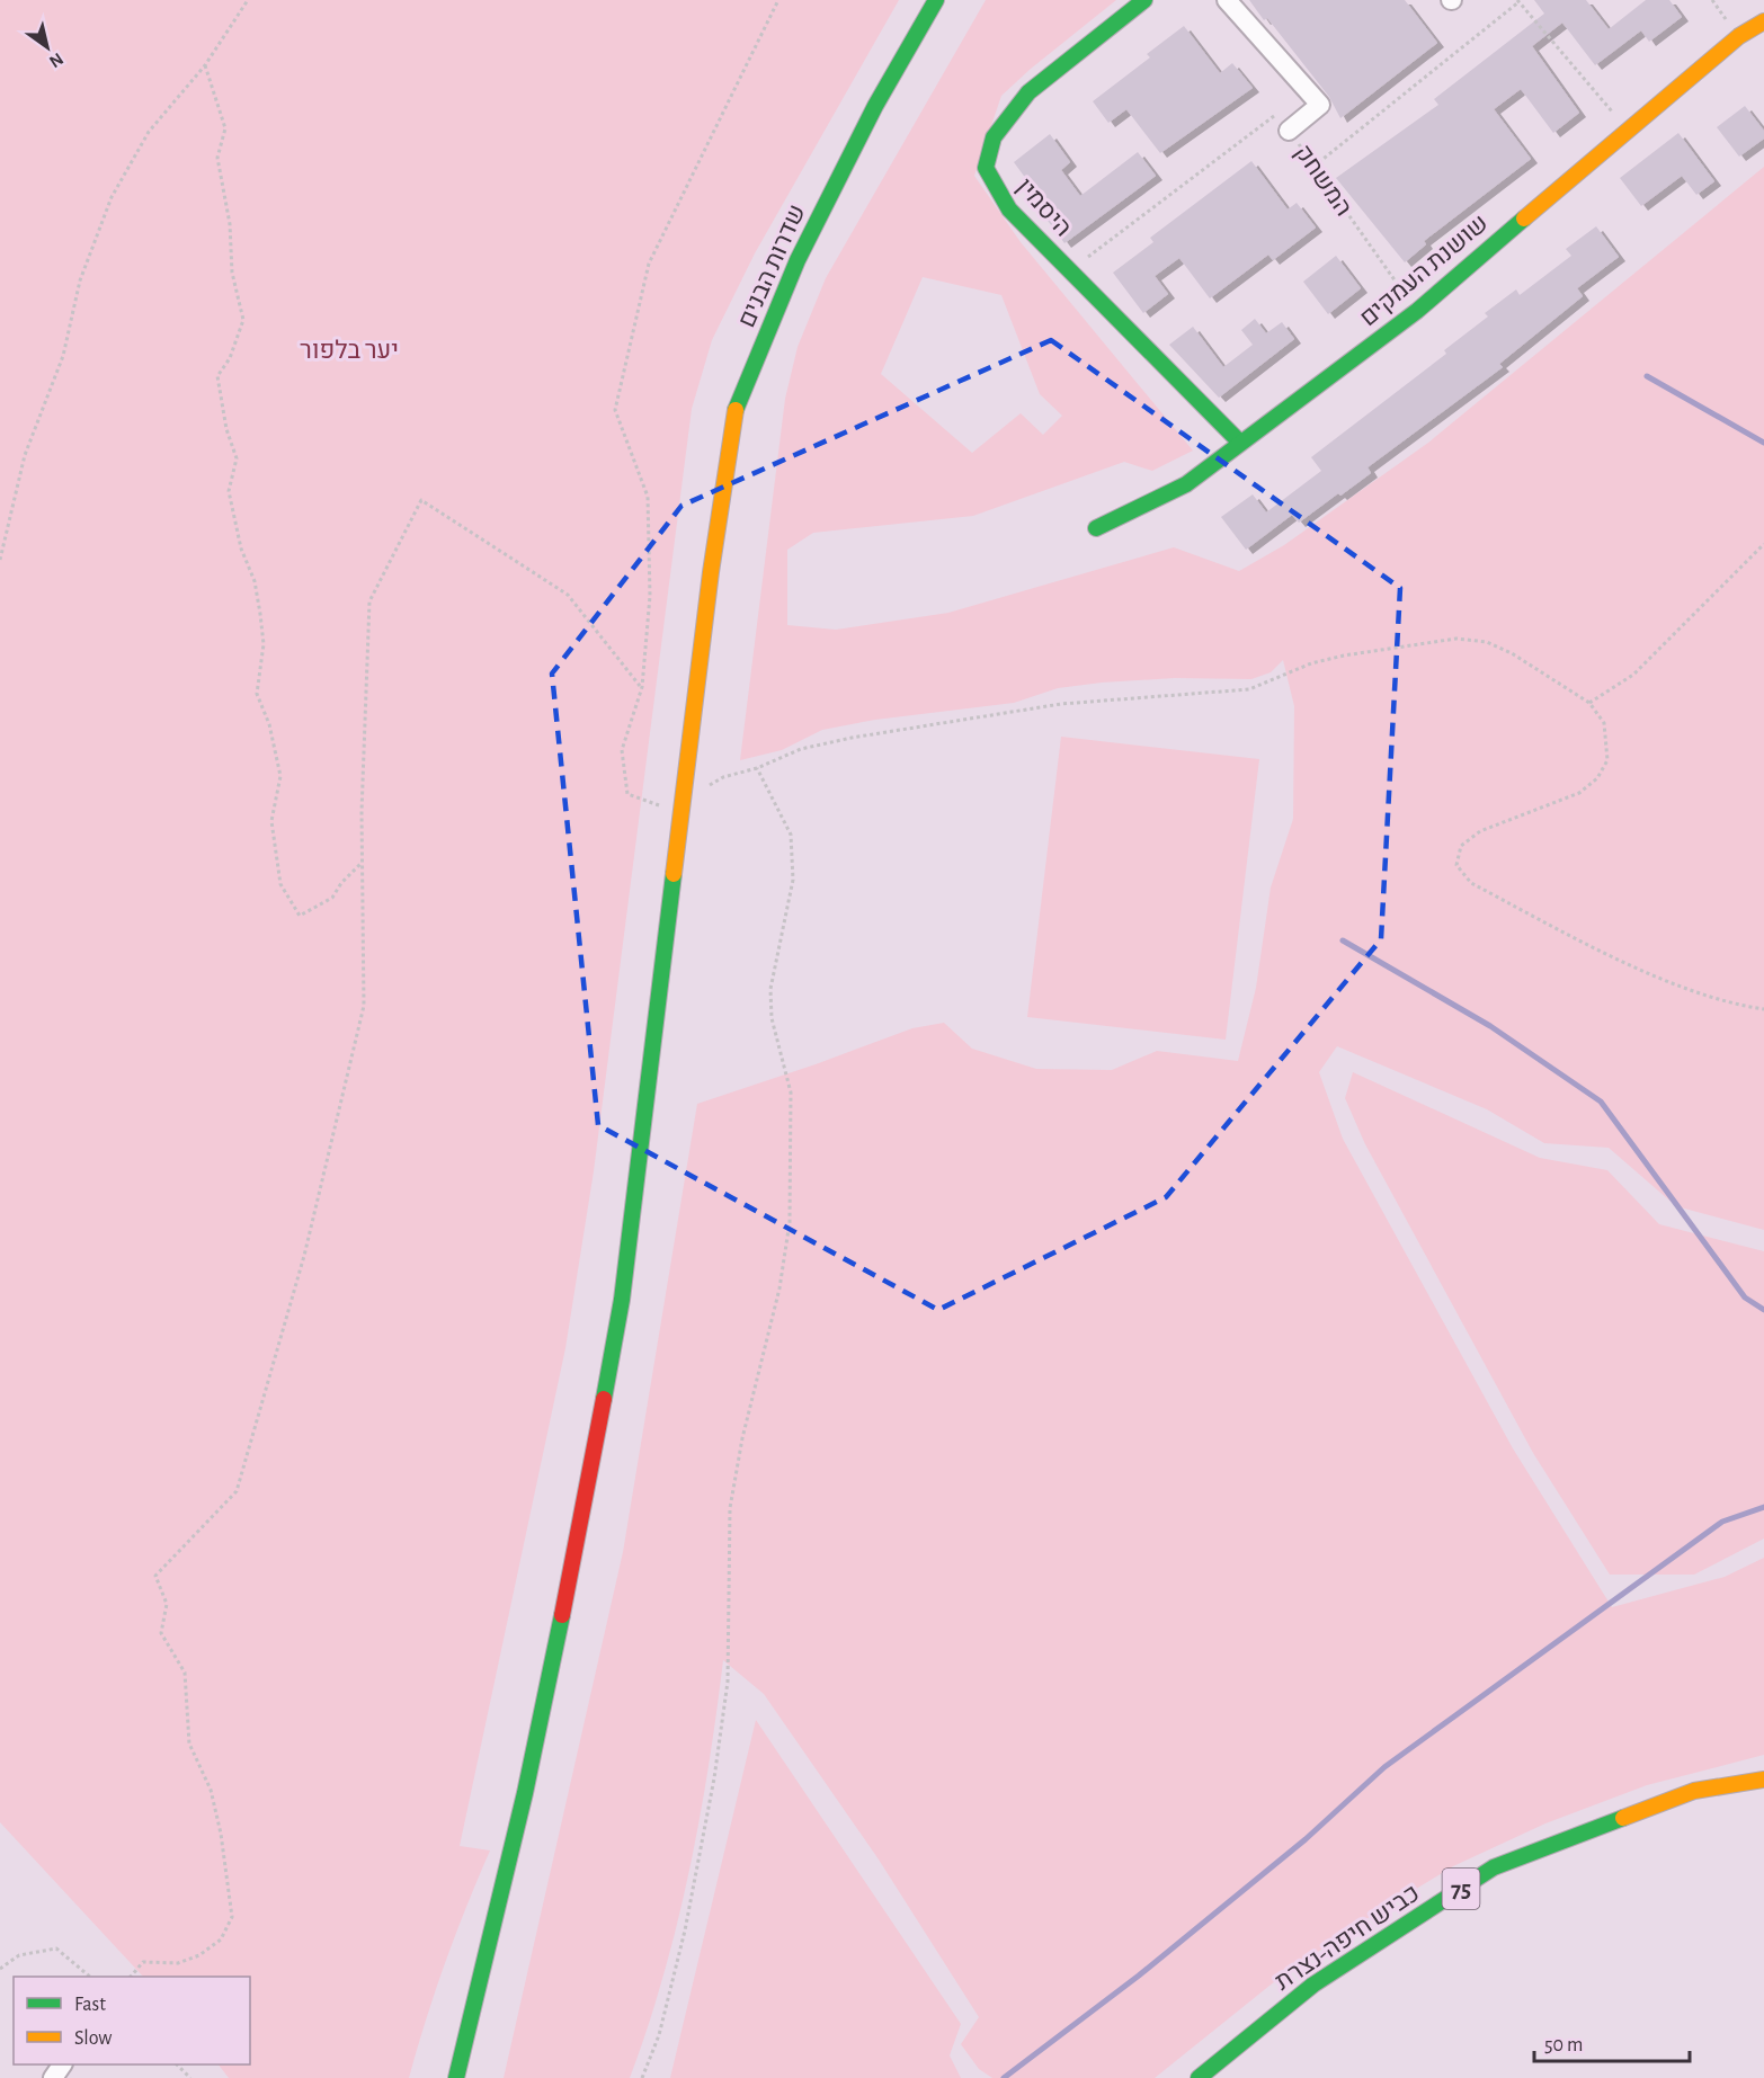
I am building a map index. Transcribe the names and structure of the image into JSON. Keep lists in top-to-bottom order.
{
  "streets": {
    "main road": [
      "היסמין",
      "שדרות הבנים",
      "שושנת העמקים",
      "75",
      "כביש חיפה-נצרת"
    ],
    "street": ["המשחק"]
  },
  "crossings": [
    ["המשחק", "שושנת העמקים"],
    ["היסמין", "שושנת העמקים"]
  ],
  "parks": ["יער בלפור"],
  "legend": ["Fast", "Slow"],
  "scale_bar": "50 m",
  "north": "bottom right"
}
